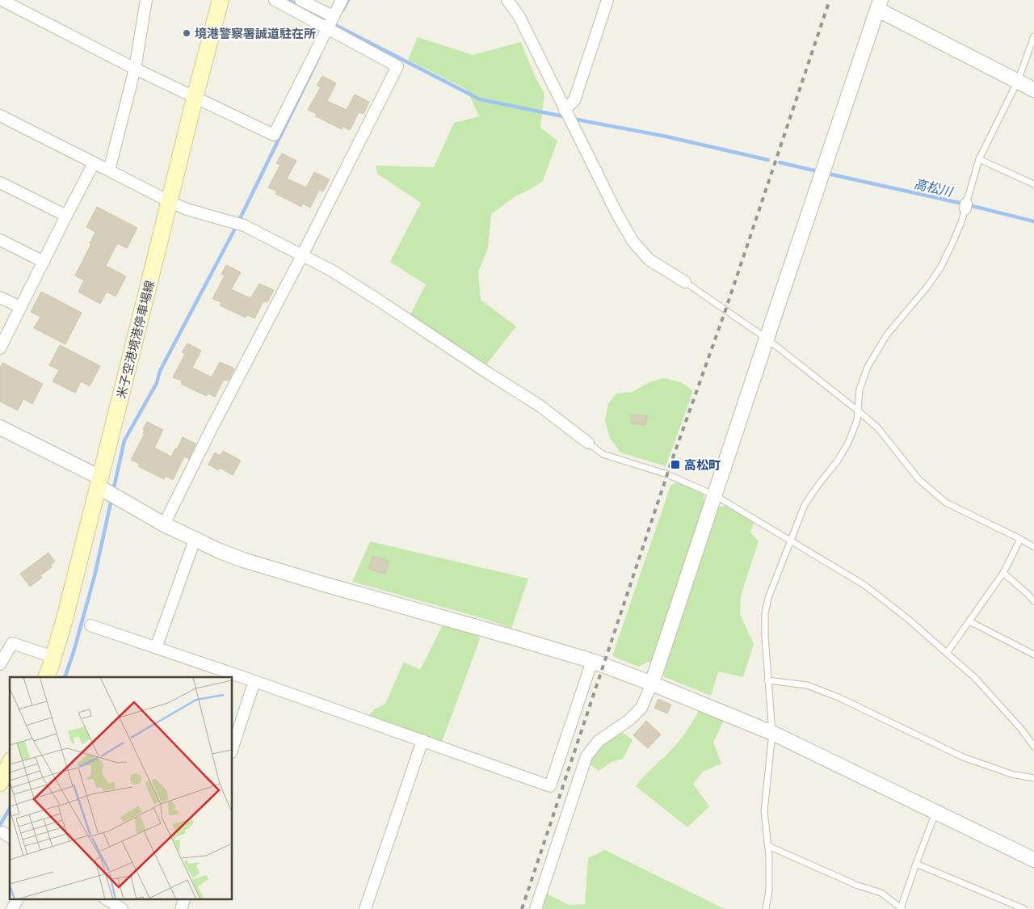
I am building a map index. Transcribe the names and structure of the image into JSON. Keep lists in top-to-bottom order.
{
  "streets": {
    "main road": ["米子空港境港停車場線"]
  },
  "water": ["高松川"],
  "places": {
    "other": ["境港警察署誠道駐在所"],
    "transit": ["高松町"]
  }
}
